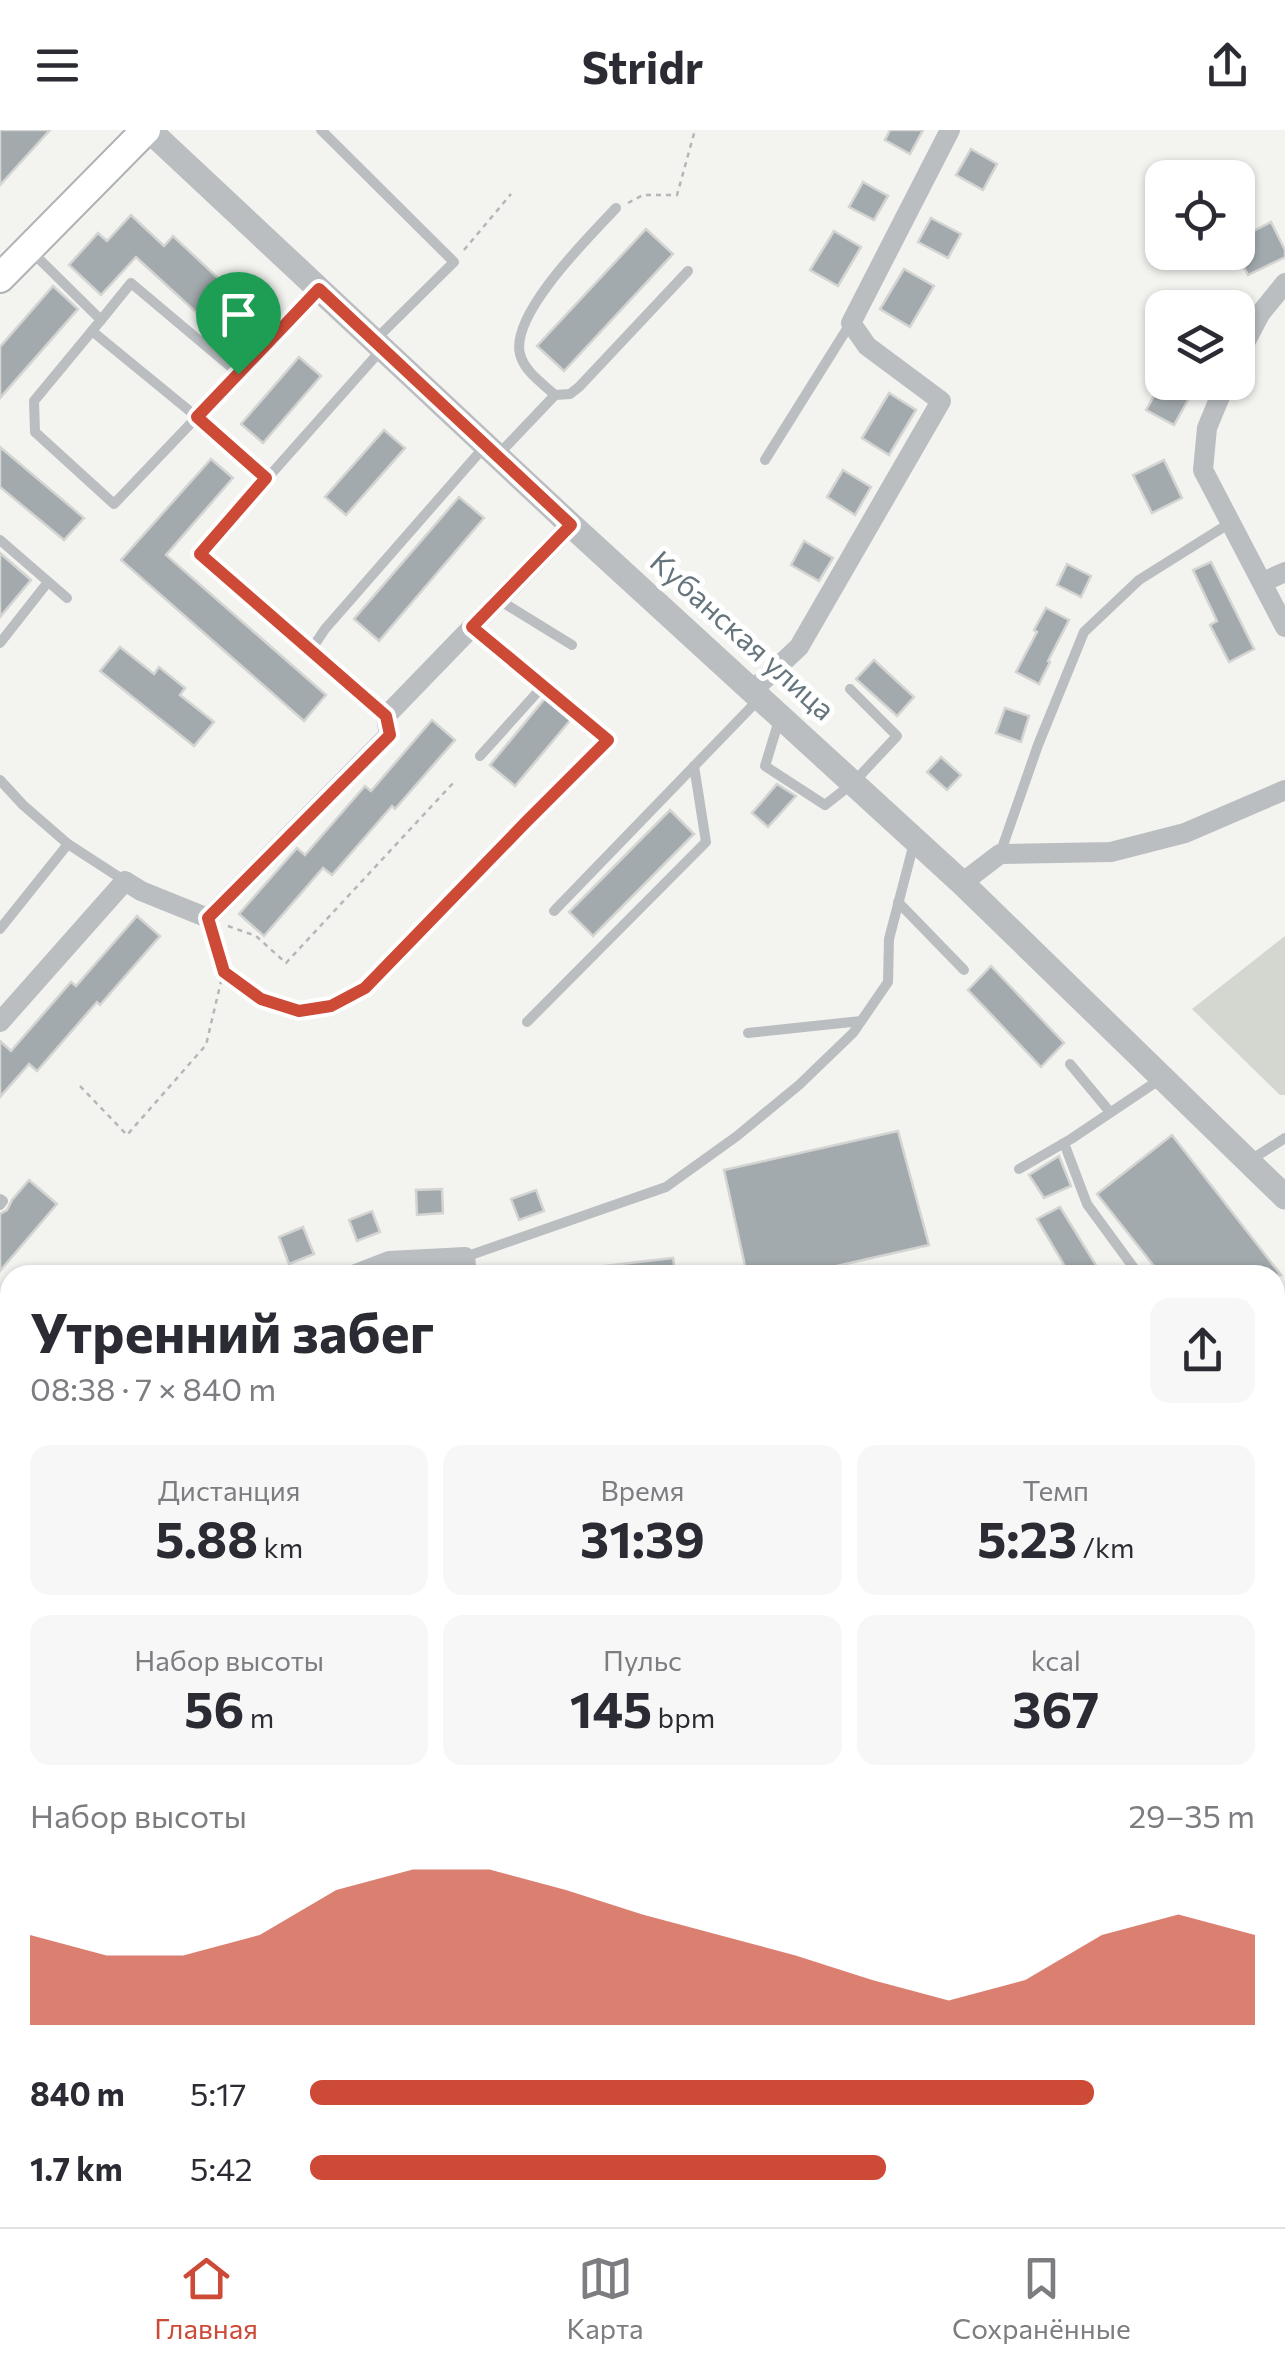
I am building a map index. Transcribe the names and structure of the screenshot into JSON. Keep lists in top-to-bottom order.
{
  "streets": {
    "street": ["Кубанская улица"]
  },
  "page": {
    "header": "Stridr",
    "heading": ["Утренний забег", "08:38 · 7 × 840 m"],
    "stats": [
      ["Дистанция", "5.88 km"],
      ["Время", "31:39"],
      ["Темп", "5:23 /km"],
      ["Набор высоты", "56 m"],
      ["Пульс", "145 bpm"],
      ["kcal", "367"]
    ],
    "chart": ["Набор высоты", "29–35 m"],
    "list": [
      {
        "name": "840 m",
        "note": "5:17"
      },
      {
        "name": "1.7 km",
        "note": "5:42"
      }
    ],
    "tabs": ["Главная", "Карта", "Сохранённые"]
  }
}
